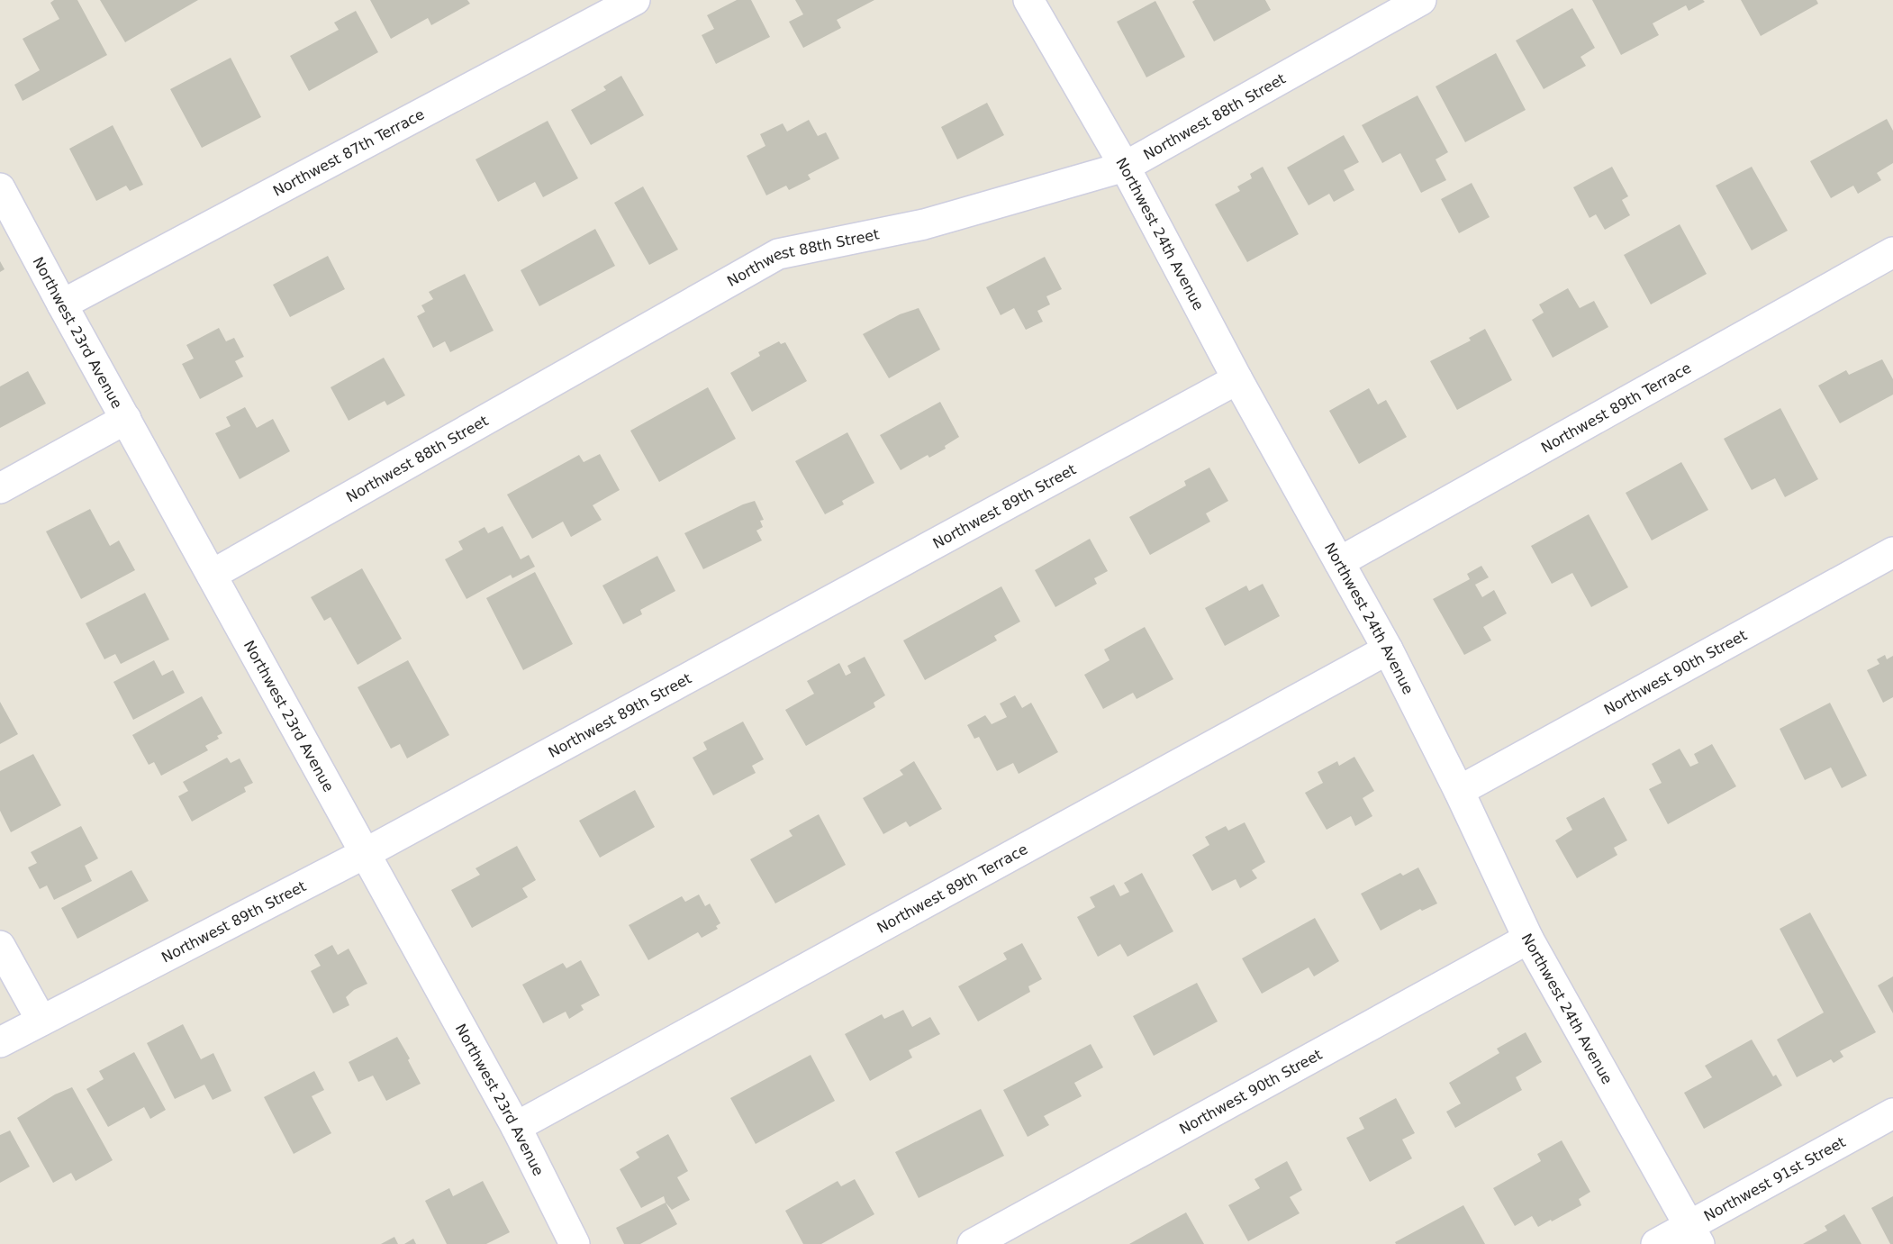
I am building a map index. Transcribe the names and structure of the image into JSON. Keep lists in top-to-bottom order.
{
  "streets": {
    "street": [
      "Northwest 88th Street",
      "Northwest 87th Terrace",
      "Northwest 24th Avenue",
      "Northwest 23rd Avenue",
      "Northwest 89th Terrace",
      "Northwest 89th Street",
      "Northwest 90th Street",
      "Northwest 91st Street"
    ]
  },
  "crossings": [
    ["Northwest 88th Street", "Northwest 24th Avenue"],
    ["Northwest 88th Street", "Northwest 23rd Avenue"],
    ["Northwest 87th Terrace", "Northwest 23rd Avenue"],
    ["Northwest 24th Avenue", "Northwest 89th Terrace"],
    ["Northwest 24th Avenue", "Northwest 89th Street"],
    ["Northwest 24th Avenue", "Northwest 90th Street"],
    ["Northwest 24th Avenue", "Northwest 91st Street"],
    ["Northwest 23rd Avenue", "Northwest 89th Terrace"],
    ["Northwest 23rd Avenue", "Northwest 89th Street"]
  ]
}
